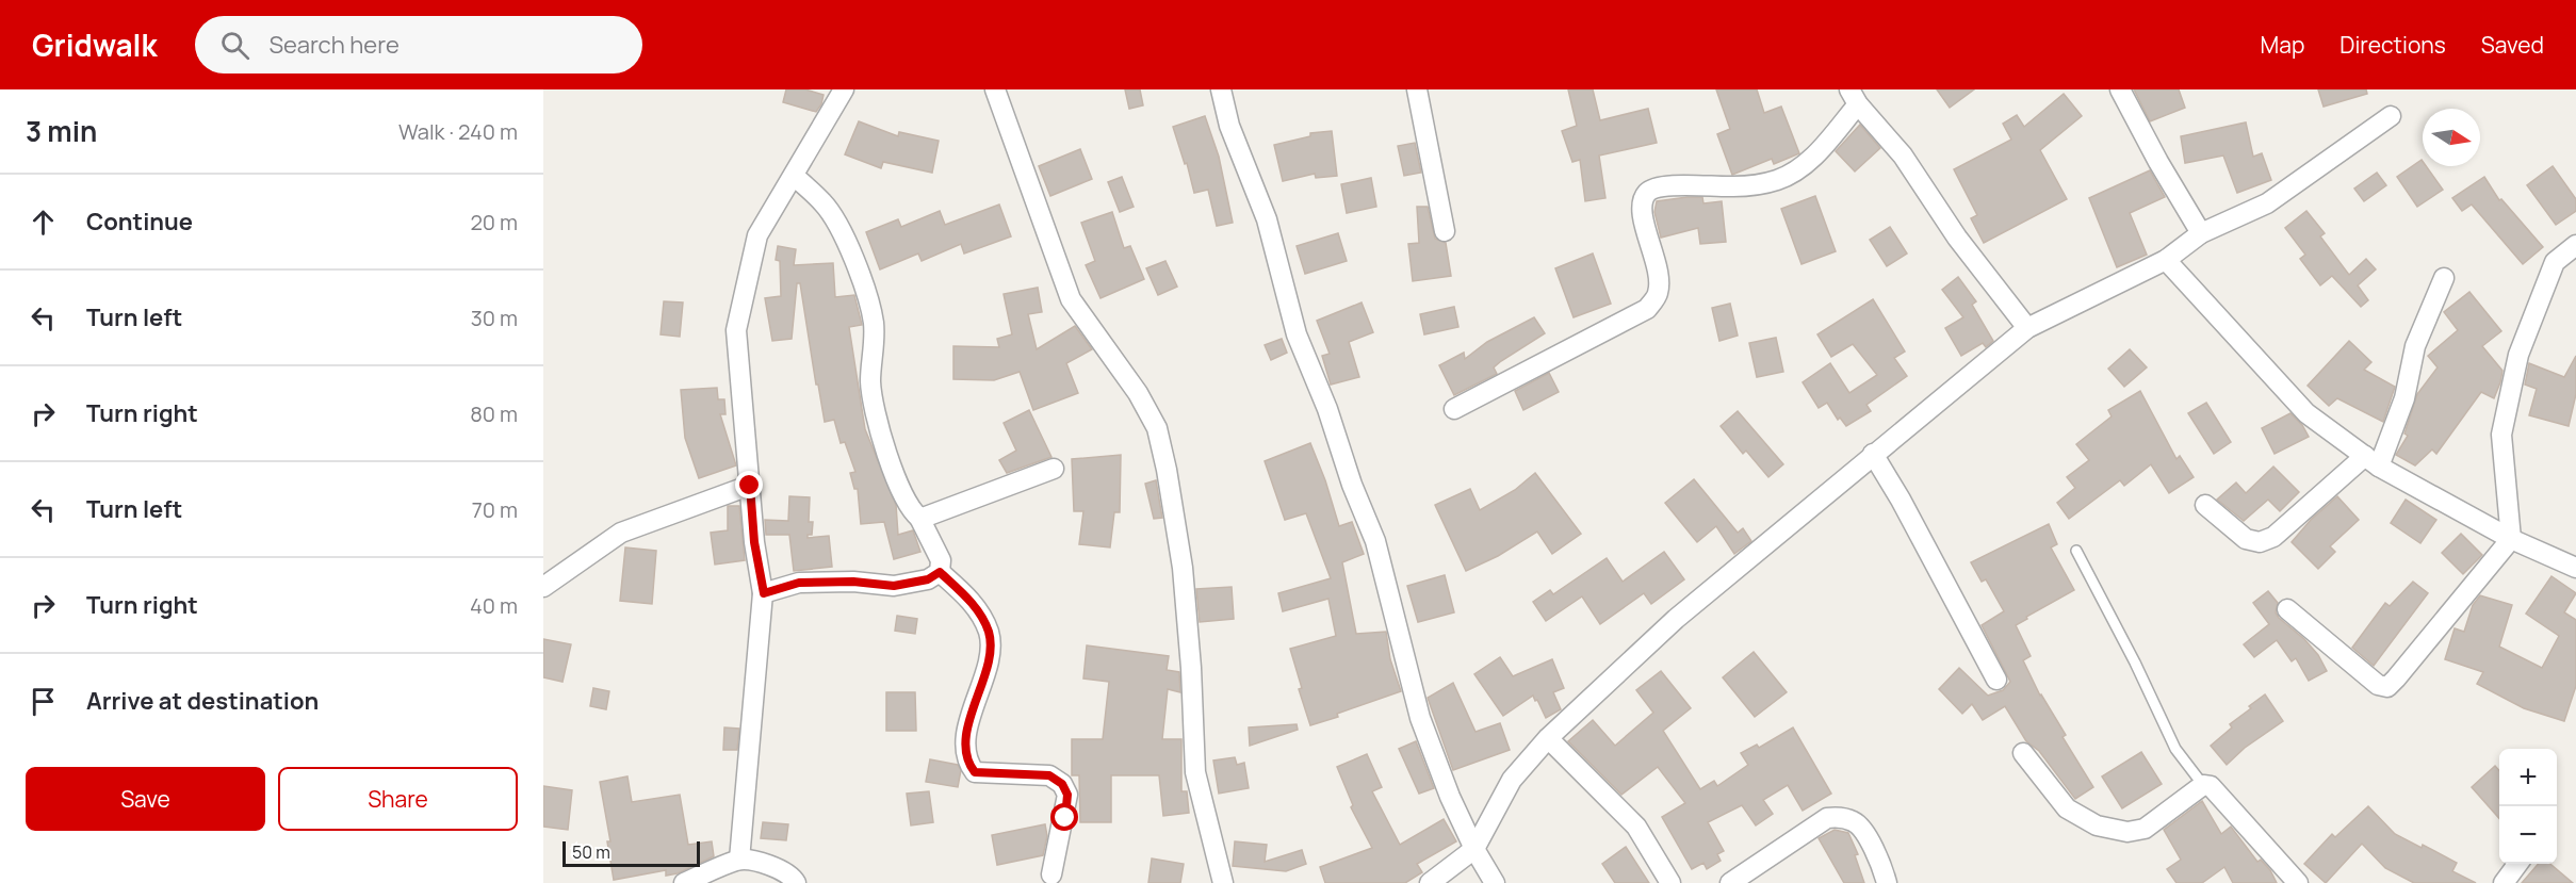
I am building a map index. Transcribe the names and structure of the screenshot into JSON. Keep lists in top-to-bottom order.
{
  "scale_bar": "50 m",
  "north": "right",
  "page": {
    "header": "Gridwalk",
    "search": "Search here",
    "nav": ["Map", "Directions", "Saved"],
    "heading": ["3 min", "Walk · 240 m"],
    "list": [
      ["Continue", "20 m"],
      ["Turn left", "30 m"],
      ["Turn right", "80 m"],
      ["Turn left", "70 m"],
      ["Turn right", "40 m"],
      "Arrive at destination"
    ],
    "buttons": ["Save", "Share"],
    "map_buttons": ["+", "−"],
    "scale": "50 m"
  }
}
